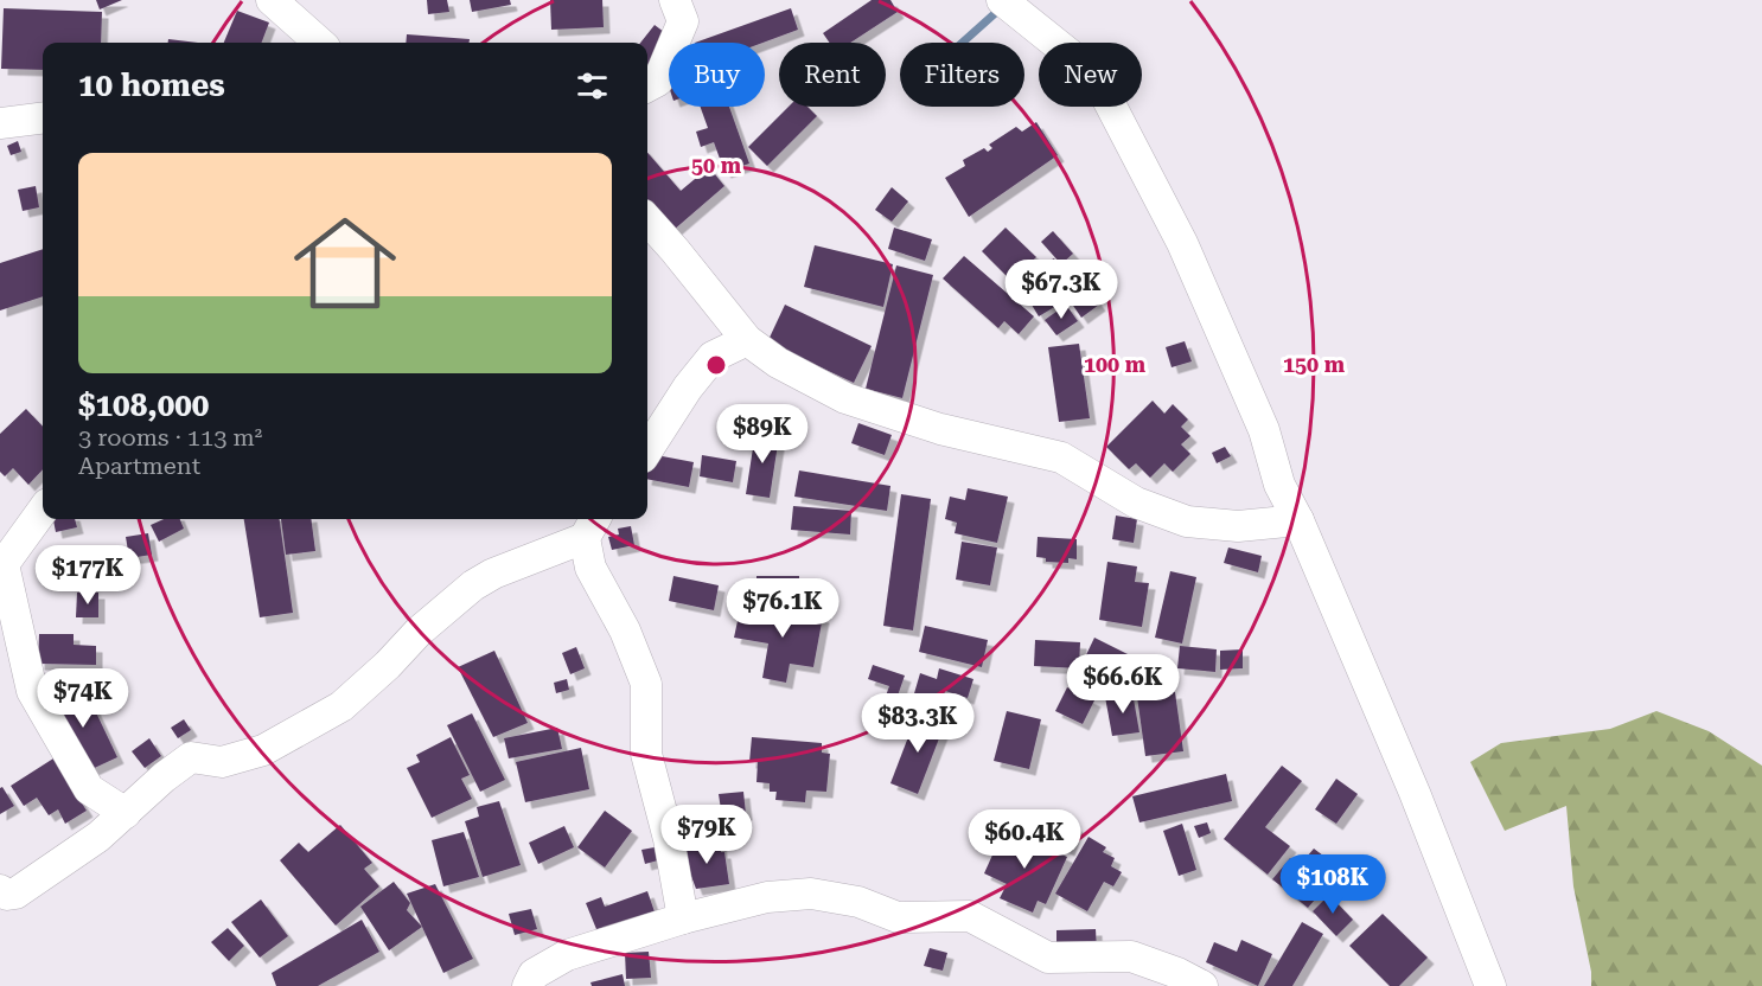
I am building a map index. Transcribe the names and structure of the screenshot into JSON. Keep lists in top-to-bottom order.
{
  "page": {
    "chip": [
      "Buy",
      "Rent",
      "Filters",
      "New"
    ],
    "heading": "10 homes",
    "list": [
      {
        "name": "$108,000",
        "note": "3 rooms · 113 m² · Apartment"
      }
    ],
    "price": [
      "$67.3K",
      "$89K",
      "$177K",
      "$76.1K",
      "$66.6K",
      "$74K",
      "$83.3K",
      "$79K",
      "$60.4K",
      "$108K"
    ]
  },
  "rings": ["50 m", "100 m", "150 m"]
}
